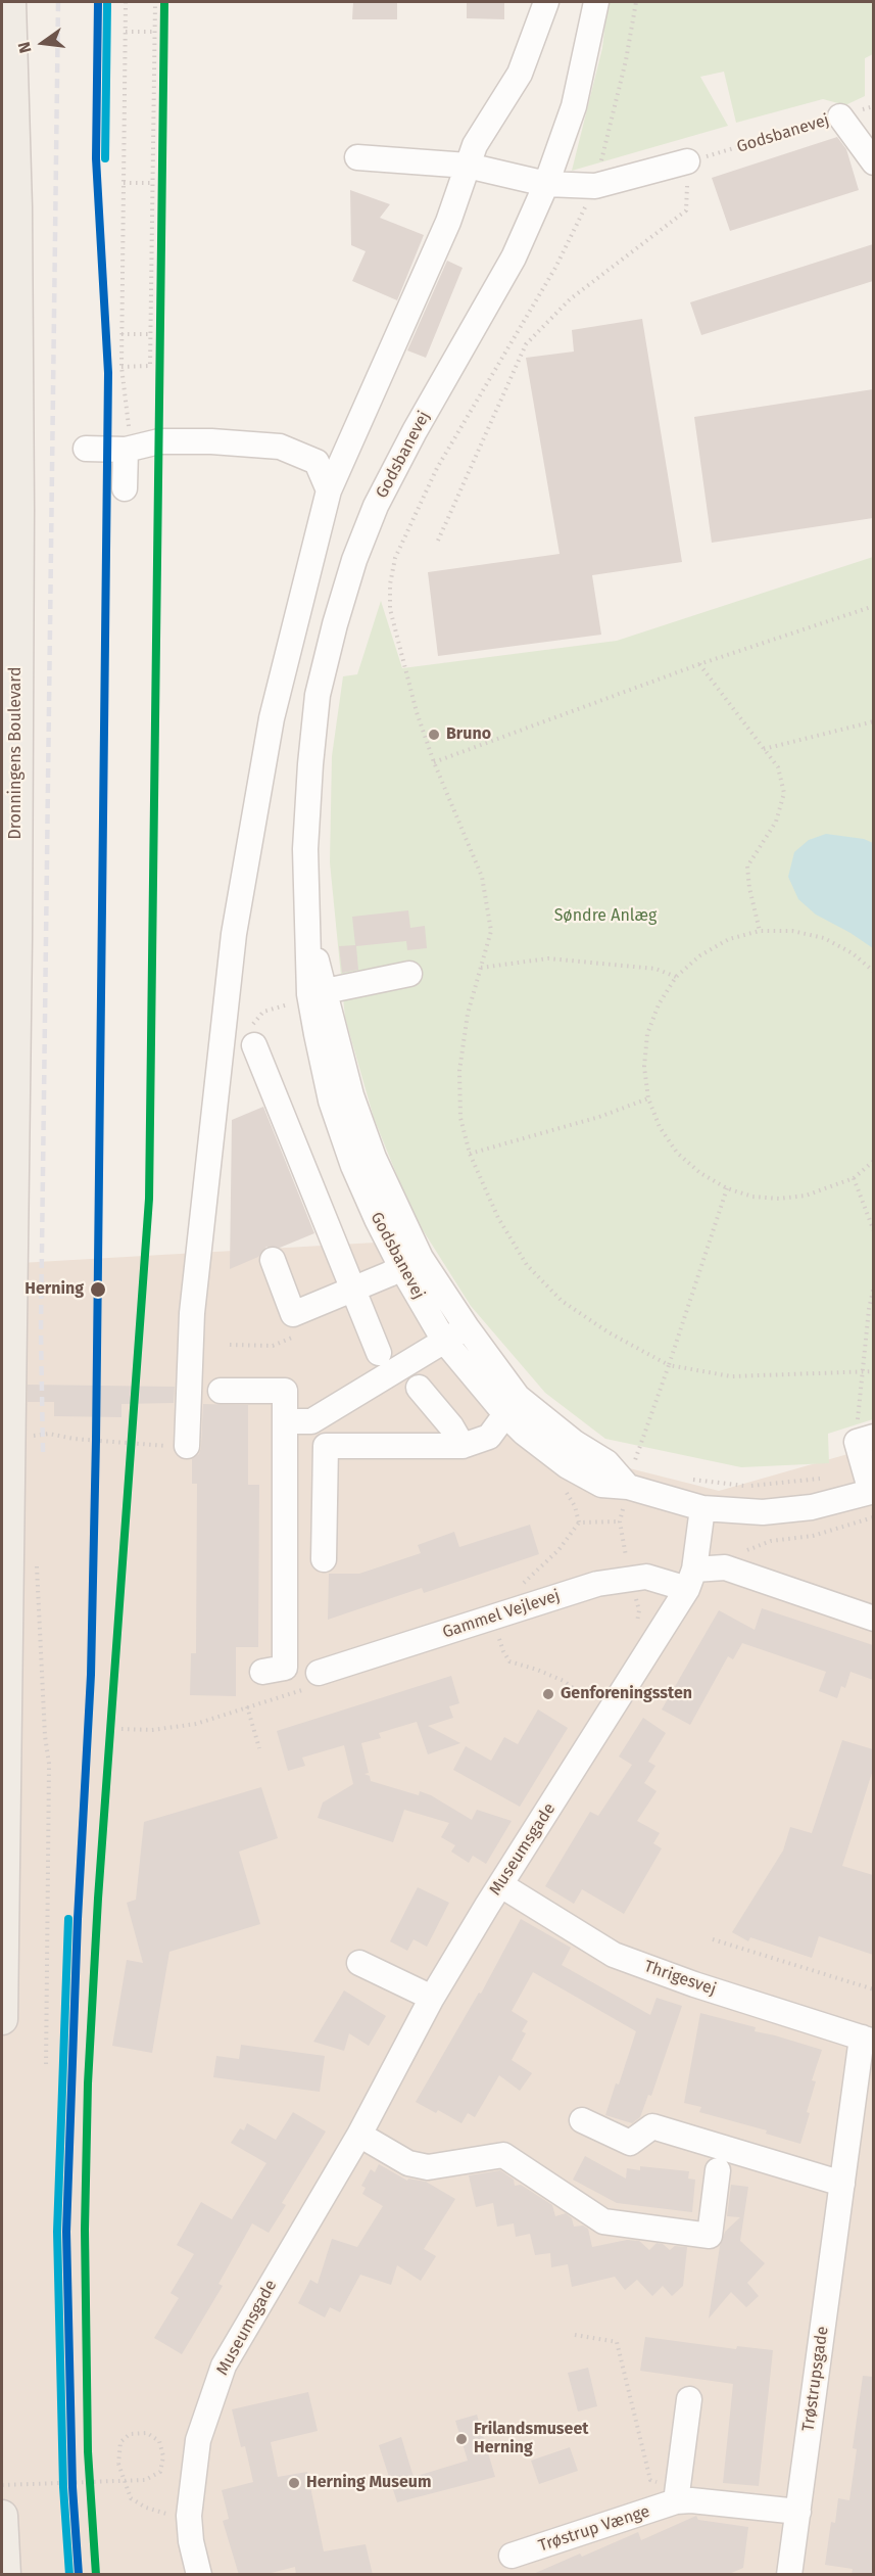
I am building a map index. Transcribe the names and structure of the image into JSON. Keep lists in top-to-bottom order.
{
  "streets": {
    "main road": ["Dronningens Boulevard"],
    "street": [
      "Godsbanevej",
      "Gammel Vejlevej",
      "Museumsgade",
      "Thrigesvej",
      "Trøstrupsgade",
      "Trøstrup Vænge"
    ]
  },
  "crossings": [
    ["Gammel Vejlevej", "Museumsgade"],
    ["Museumsgade", "Thrigesvej"],
    ["Thrigesvej", "Trøstrupsgade"],
    ["Trøstrupsgade", "Trøstrup Vænge"]
  ],
  "parks": ["Søndre Anlæg"],
  "places": [
    "Bruno",
    "Herning",
    "Genforeningssten",
    "Frilandsmuseet Herning",
    "Herning Museum"
  ],
  "north": "left"
}
